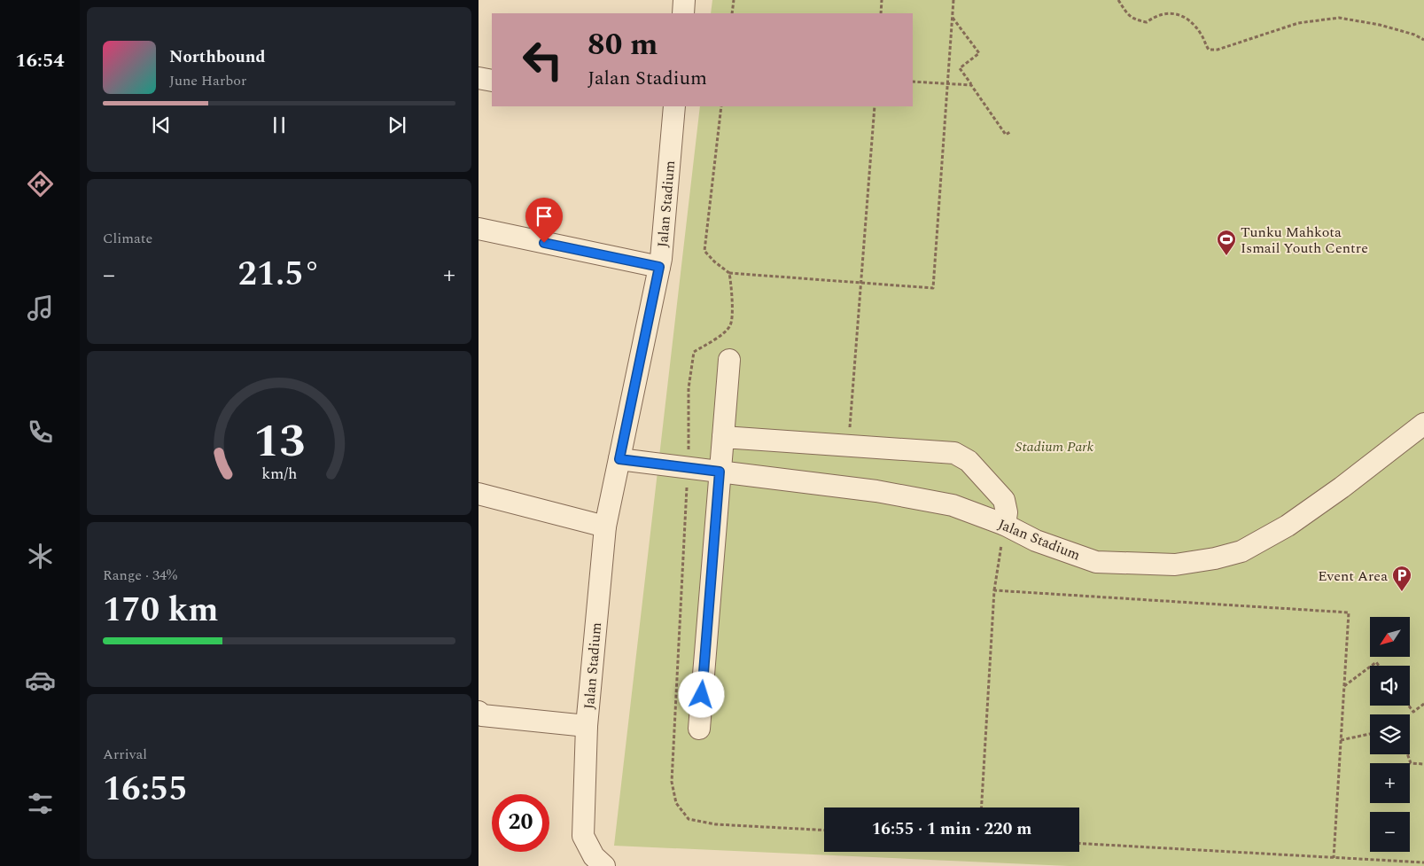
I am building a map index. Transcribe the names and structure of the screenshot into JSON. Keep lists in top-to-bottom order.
{
  "streets": {
    "street": ["Jalan Stadium"]
  },
  "parks": ["Stadium Park"],
  "places": {
    "sports": ["Tunku Mahkota Ismail Youth Centre"],
    "parking": ["Event Area"]
  },
  "north": "bottom left",
  "page": {
    "tabs": "16:54",
    "turn": ["80 m", "Jalan Stadium"],
    "song": ["Northbound", "June Harbor"],
    "tile": [
      "Climate",
      ["Range · 34%", "170 km"],
      ["Arrival", "16:55"]
    ],
    "heat": ["−", "21.5°", "+"],
    "map_buttons": ["+", "−"],
    "limit": "20",
    "trip": "16:55 · 1 min · 220 m",
    "gauge": ["13", "km/h"]
  }
}
